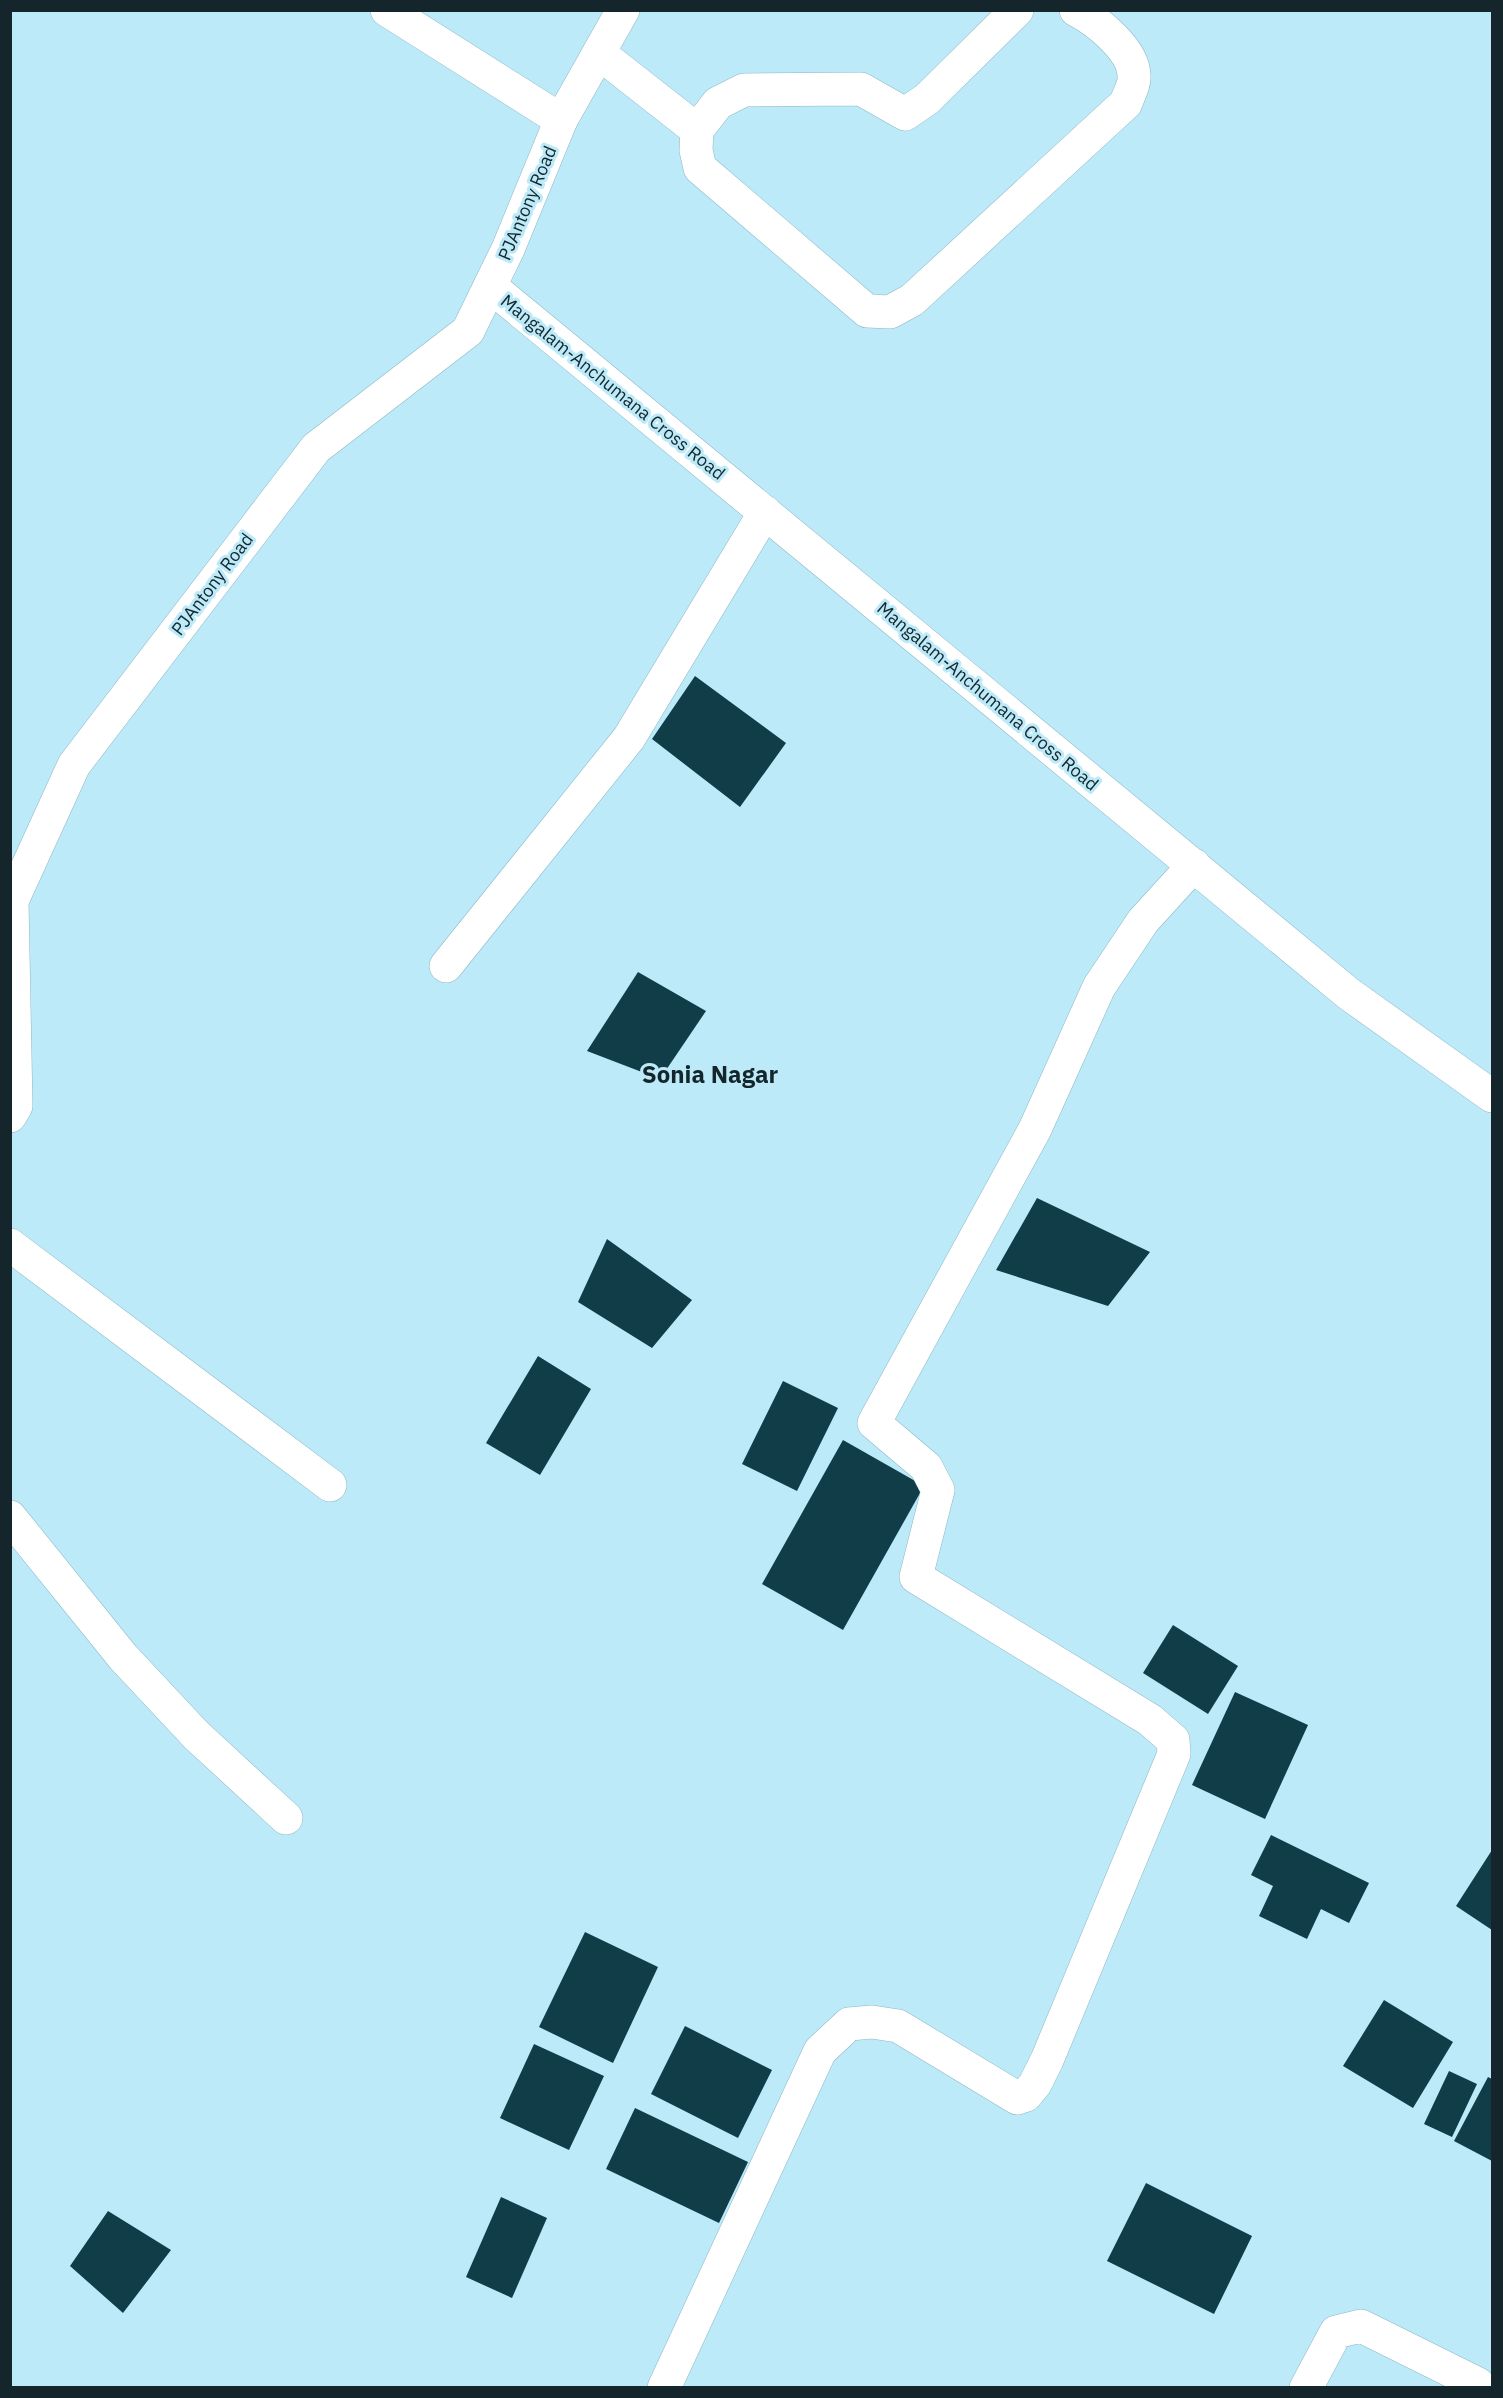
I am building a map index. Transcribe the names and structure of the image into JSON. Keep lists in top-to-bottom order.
{
  "streets": {
    "street": ["PJAntony Road", "Mangalam-Anchumana Cross Road"]
  },
  "crossings": [
    ["PJAntony Road", "Mangalam-Anchumana Cross Road"]
  ],
  "districts": ["Sonia Nagar"]
}
